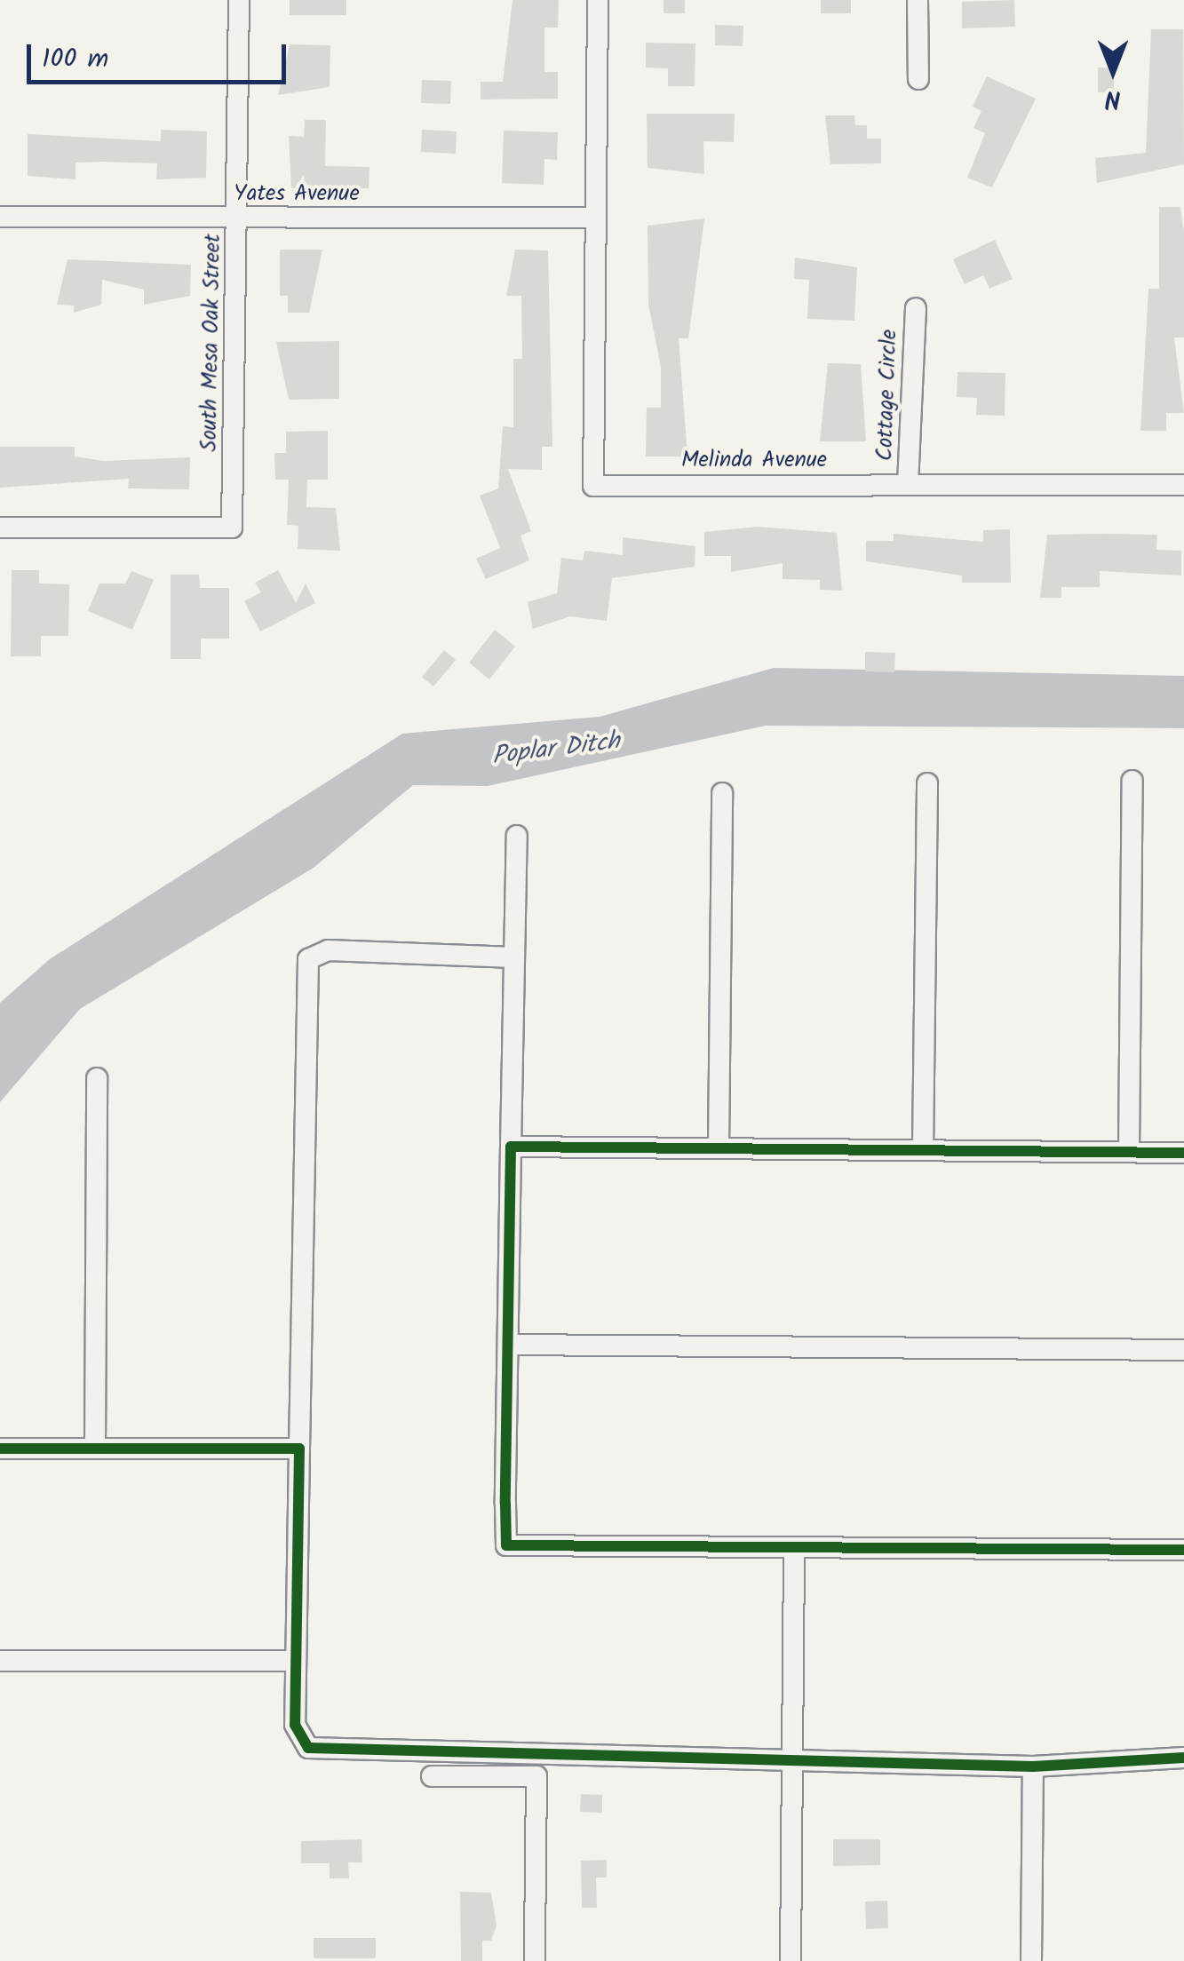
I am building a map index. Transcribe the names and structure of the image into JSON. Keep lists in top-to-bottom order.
{
  "streets": {
    "street": [
      "Yates Avenue",
      "South Mesa Oak Street",
      "Cottage Circle",
      "Melinda Avenue"
    ]
  },
  "crossings": [
    ["Yates Avenue", "South Mesa Oak Street"],
    ["Yates Avenue", "Melinda Avenue"],
    ["Cottage Circle", "Melinda Avenue"]
  ],
  "water": ["Poplar Ditch"],
  "scale_bar": "100 m",
  "north": "bottom"
}
